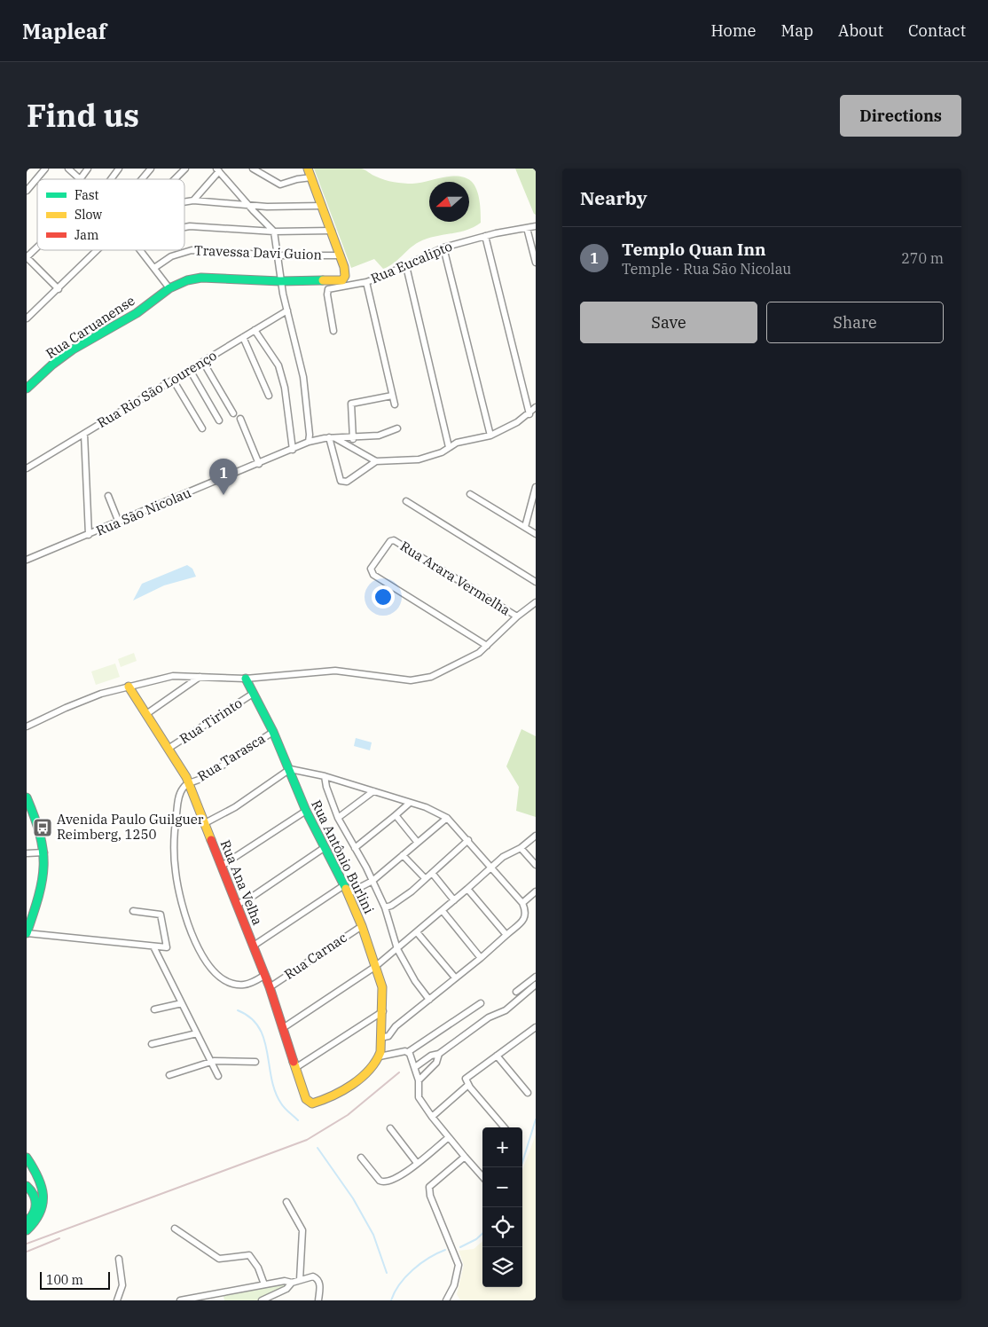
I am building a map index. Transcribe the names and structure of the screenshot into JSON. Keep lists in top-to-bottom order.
{
  "streets": {
    "street": [
      "Travessa Davi Guion",
      "Rua Eucalipto",
      "Rua Caruanense",
      "Rua Rio São Lourenço",
      "Rua São Nicolau",
      "Rua Arara Vermelha",
      "Rua Tirinto",
      "Rua Tarasca",
      "Rua Antônio Burlini",
      "Rua Ana Velha",
      "Rua Carnac"
    ]
  },
  "crossings": [
    ["Rua Eucalipto", "Rua Caruanense"],
    ["Rua Tirinto", "Rua Antônio Burlini"],
    ["Rua Tirinto", "Rua Ana Velha"],
    ["Rua Tarasca", "Rua Antônio Burlini"],
    ["Rua Tarasca", "Rua Ana Velha"],
    ["Rua Antônio Burlini", "Rua Ana Velha"],
    ["Rua Antônio Burlini", "Rua Carnac"],
    ["Rua Ana Velha", "Rua Carnac"]
  ],
  "places": {
    "bus stop": ["Avenida Paulo Guilguer Reimberg, 1250"]
  },
  "legend": ["Fast", "Slow", "Jam"],
  "scale_bar": "100 m",
  "north": "left",
  "page": {
    "header": "Mapleaf",
    "nav": [
      "Home",
      "Map",
      "About",
      "Contact"
    ],
    "title": "Find us",
    "buttons": [
      "Directions",
      ["Save", "Share"]
    ],
    "heading": "Nearby",
    "list": [
      {
        "mark": "1",
        "name": "Templo Quan Inn",
        "note": "Temple · Rua São Nicolau",
        "value": "270 m"
      }
    ],
    "pins": "1",
    "map_buttons": ["+", "−"],
    "scale": "100 m"
  }
}
